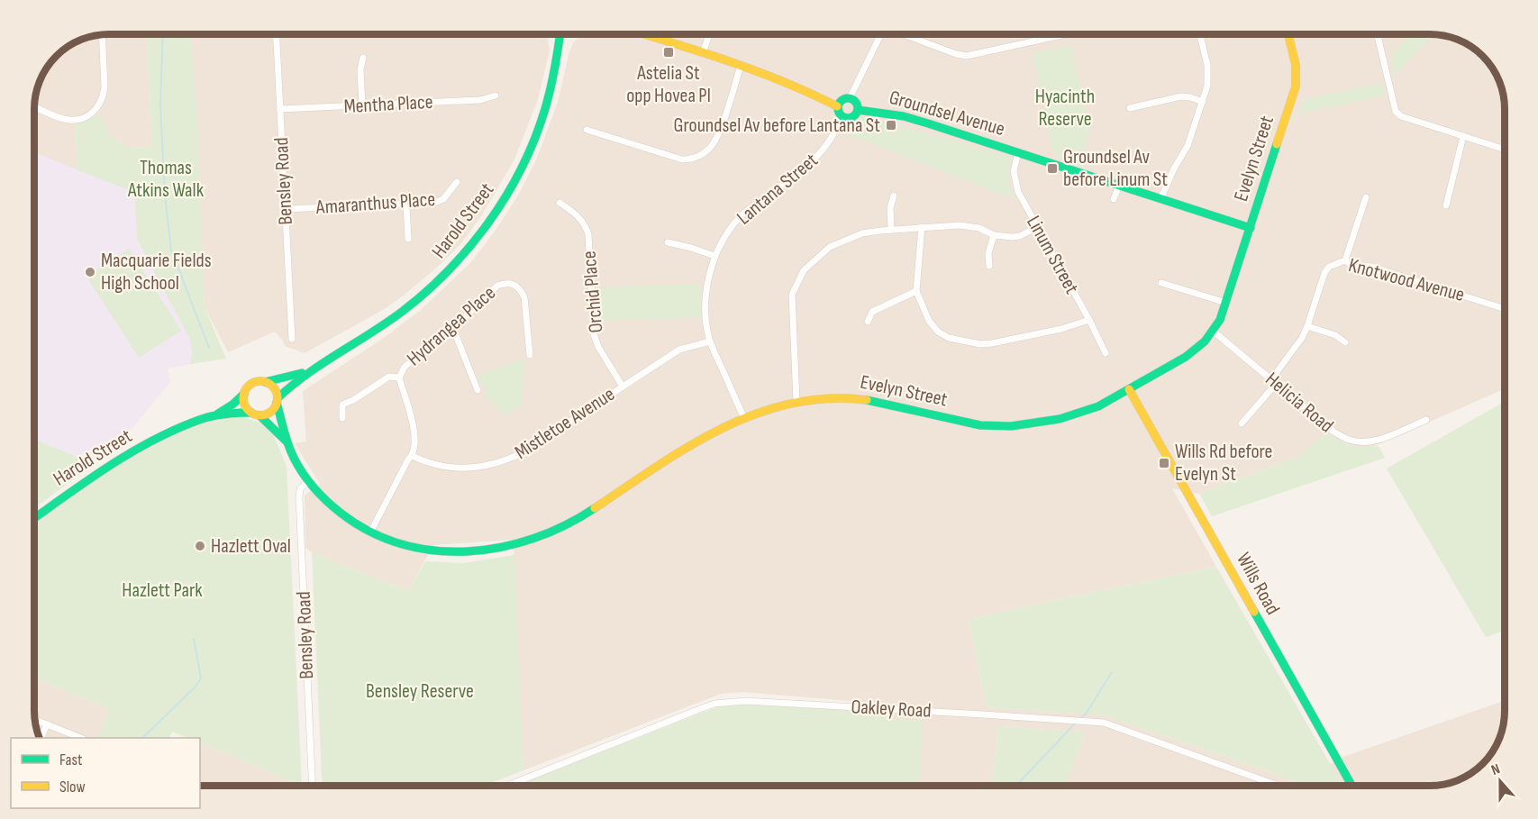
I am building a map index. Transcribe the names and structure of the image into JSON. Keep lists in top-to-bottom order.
{
  "streets": {
    "street": [
      "Mentha Place",
      "Groundsel Avenue",
      "Evelyn Street",
      "Bensley Road",
      "Lantana Street",
      "Amaranthus Place",
      "Harold Street",
      "Linum Street",
      "Knotwood Avenue",
      "Orchid Place",
      "Hydrangea Place",
      "Helicia Road",
      "Mistletoe Avenue",
      "Wills Road",
      "Oakley Road"
    ]
  },
  "crossings": [
    ["Mentha Place", "Bensley Road"],
    ["Groundsel Avenue", "Evelyn Street"],
    ["Groundsel Avenue", "Lantana Street"],
    ["Groundsel Avenue", "Linum Street"],
    ["Evelyn Street", "Bensley Road"],
    ["Evelyn Street", "Lantana Street"],
    ["Evelyn Street", "Harold Street"],
    ["Evelyn Street", "Helicia Road"],
    ["Evelyn Street", "Wills Road"],
    ["Bensley Road", "Amaranthus Place"],
    ["Lantana Street", "Mistletoe Avenue"],
    ["Knotwood Avenue", "Helicia Road"],
    ["Orchid Place", "Mistletoe Avenue"]
  ],
  "parks": [
    "Hyacinth Reserve",
    "Thomas Atkins Walk",
    "Hazlett Park",
    "Bensley Reserve"
  ],
  "places": {
    "transit": [
      "Astelia St opp Hovea Pl",
      "Groundsel Av before Lantana St",
      "Groundsel Av before Linum St",
      "Wills Rd before Evelyn St"
    ],
    "other": ["Macquarie Fields High School", "Hazlett Oval"]
  },
  "legend": ["Fast", "Slow"],
  "north": "top"
}
